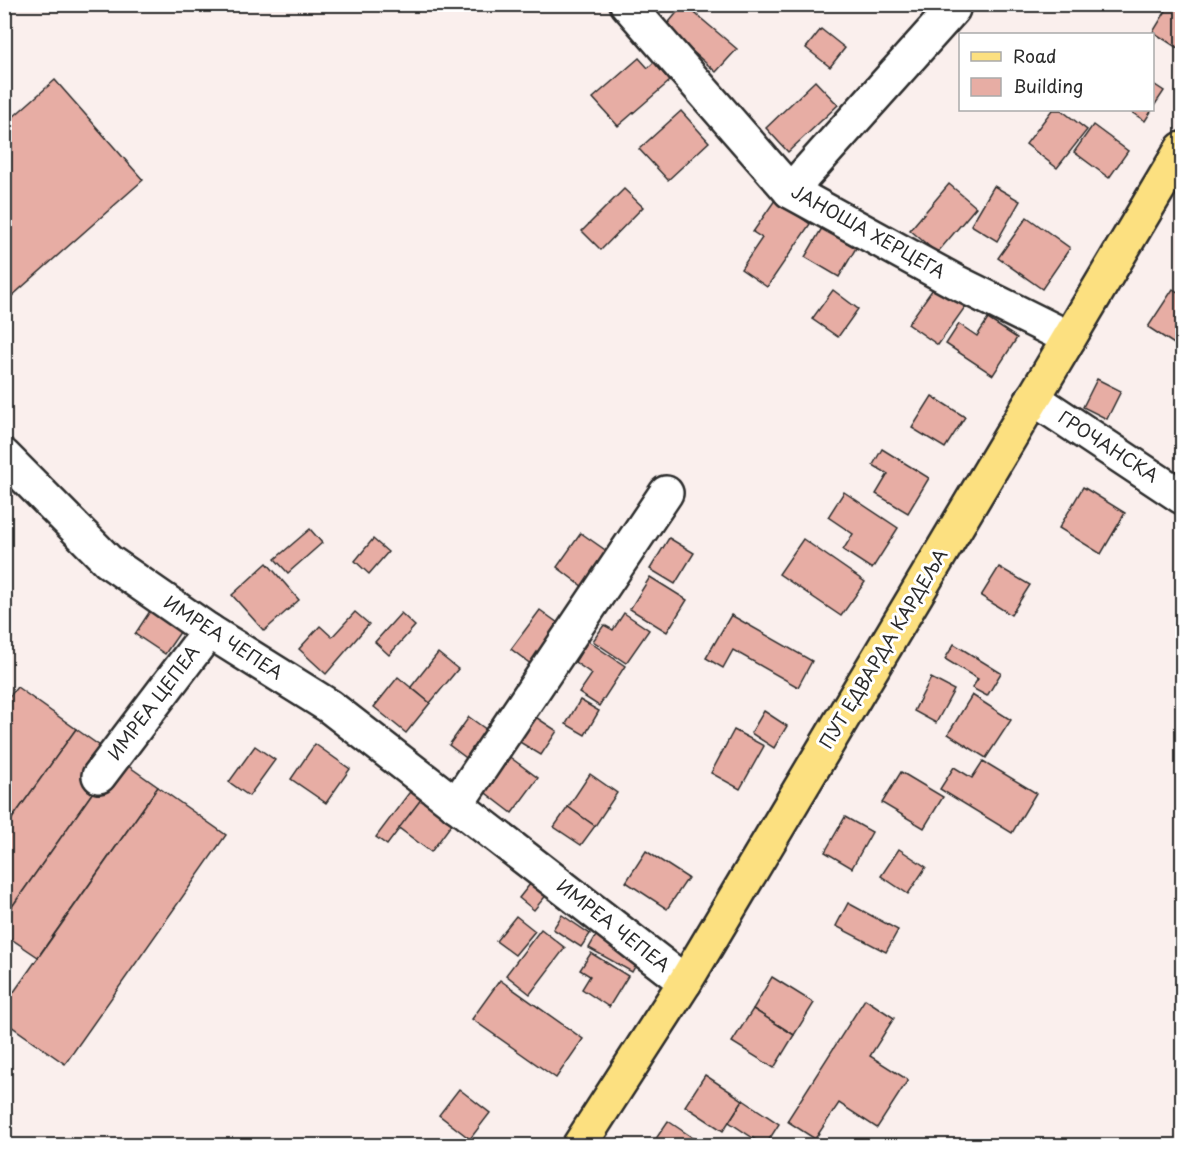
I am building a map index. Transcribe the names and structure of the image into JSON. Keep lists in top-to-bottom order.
{
  "streets": {
    "main road": ["ПУТ ЕДВАРДА КАРДЕЉА"],
    "street": [
      "ЈАНОША ХЕРЦЕГА",
      "ГРОЧАНСКА",
      "ИМРЕА ЧЕПЕА",
      "ИМРЕА ЦЕПЕА"
    ]
  },
  "crossings": [
    ["ЈАНОША ХЕРЦЕГА", "ПУТ ЕДВАРДА КАРДЕЉА"],
    ["ГРОЧАНСКА", "ПУТ ЕДВАРДА КАРДЕЉА"],
    ["ИМРЕА ЧЕПЕА", "ПУТ ЕДВАРДА КАРДЕЉА"],
    ["ИМРЕА ЧЕПЕА", "ИМРЕА ЦЕПЕА"]
  ],
  "legend": ["Road", "Building"]
}
